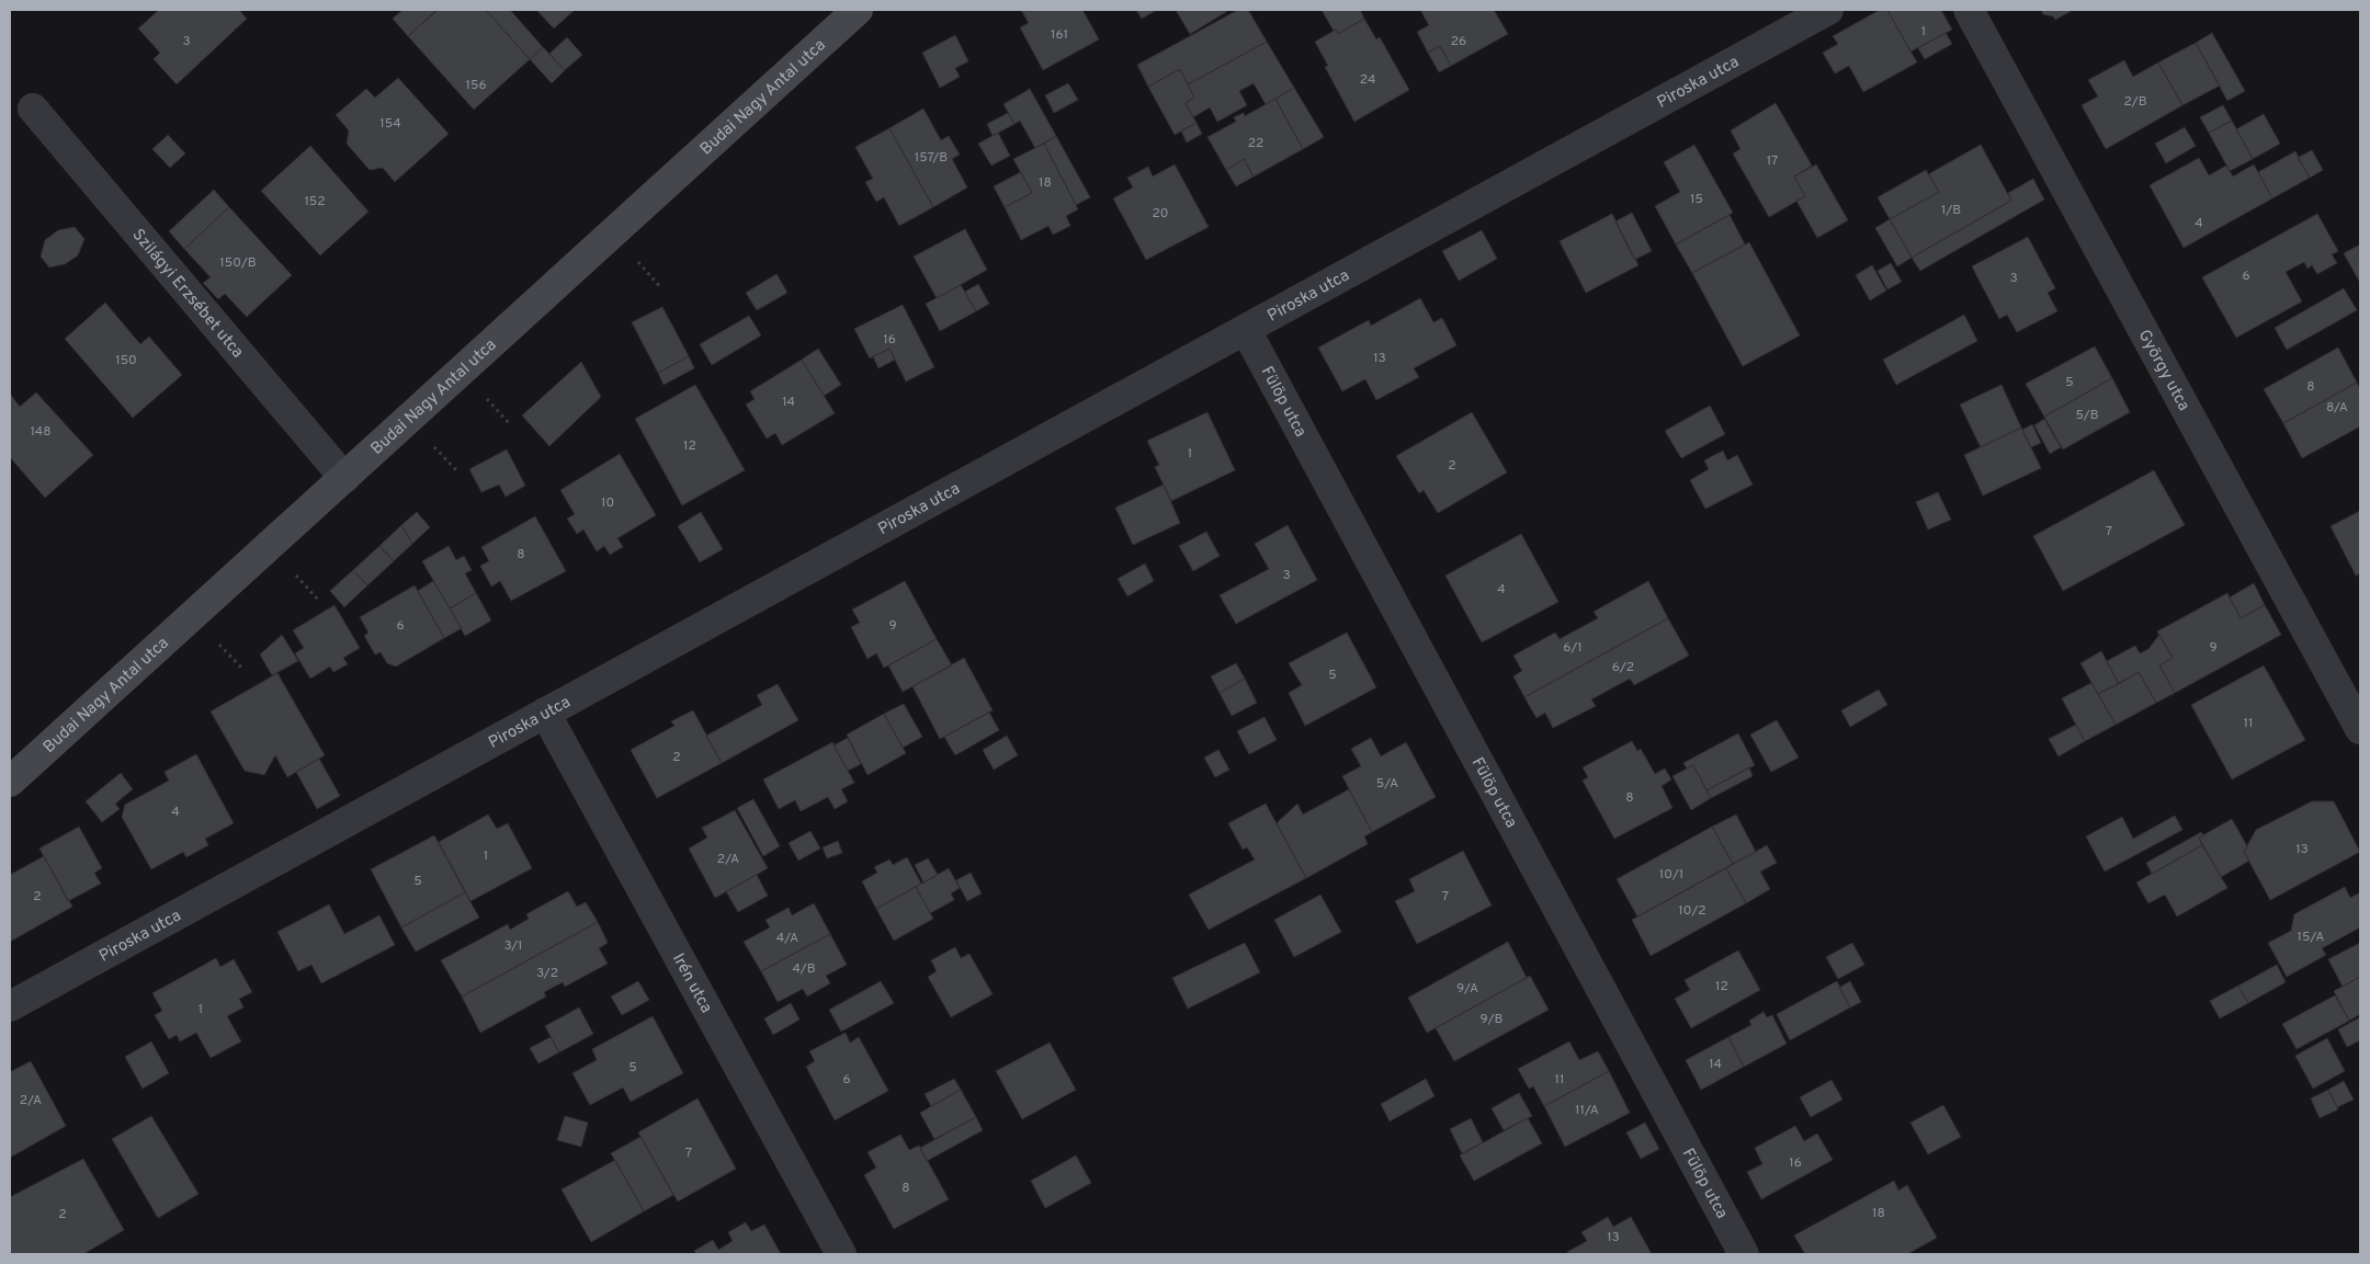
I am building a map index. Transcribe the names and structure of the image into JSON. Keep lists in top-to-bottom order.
{
  "streets": {
    "street": [
      "Piroska utca",
      "Budai Nagy Antal utca",
      "Szilágyi Erzsébet utca",
      "György utca",
      "Fülöp utca",
      "Irén utca"
    ]
  },
  "crossings": [
    ["Piroska utca", "Fülöp utca"],
    ["Piroska utca", "Irén utca"],
    ["Budai Nagy Antal utca", "Szilágyi Erzsébet utca"]
  ],
  "house_numbers": [
    "1",
    "161",
    "3",
    "26",
    "24",
    "156",
    "2/B",
    "154",
    "22",
    "157/B",
    "17",
    "18",
    "15",
    "152",
    "1/B",
    "20",
    "4",
    "150/B",
    "6",
    "3",
    "16",
    "13",
    "150",
    "5",
    "8",
    "14",
    "8/A",
    "5/B",
    "148",
    "12",
    "1",
    "2",
    "10",
    "7",
    "8",
    "3",
    "4",
    "6",
    "9",
    "6/1",
    "9",
    "6/2",
    "5",
    "11",
    "2",
    "5/A",
    "8",
    "4",
    "13",
    "1",
    "2/A",
    "10/1",
    "5",
    "2",
    "7",
    "10/2",
    "15/A",
    "4/A",
    "3/1",
    "4/B",
    "3/2",
    "12",
    "9/A",
    "1",
    "9/B",
    "14",
    "5",
    "6",
    "11",
    "2/A",
    "11/A",
    "7",
    "16",
    "8",
    "18",
    "2",
    "13"
  ]
}
